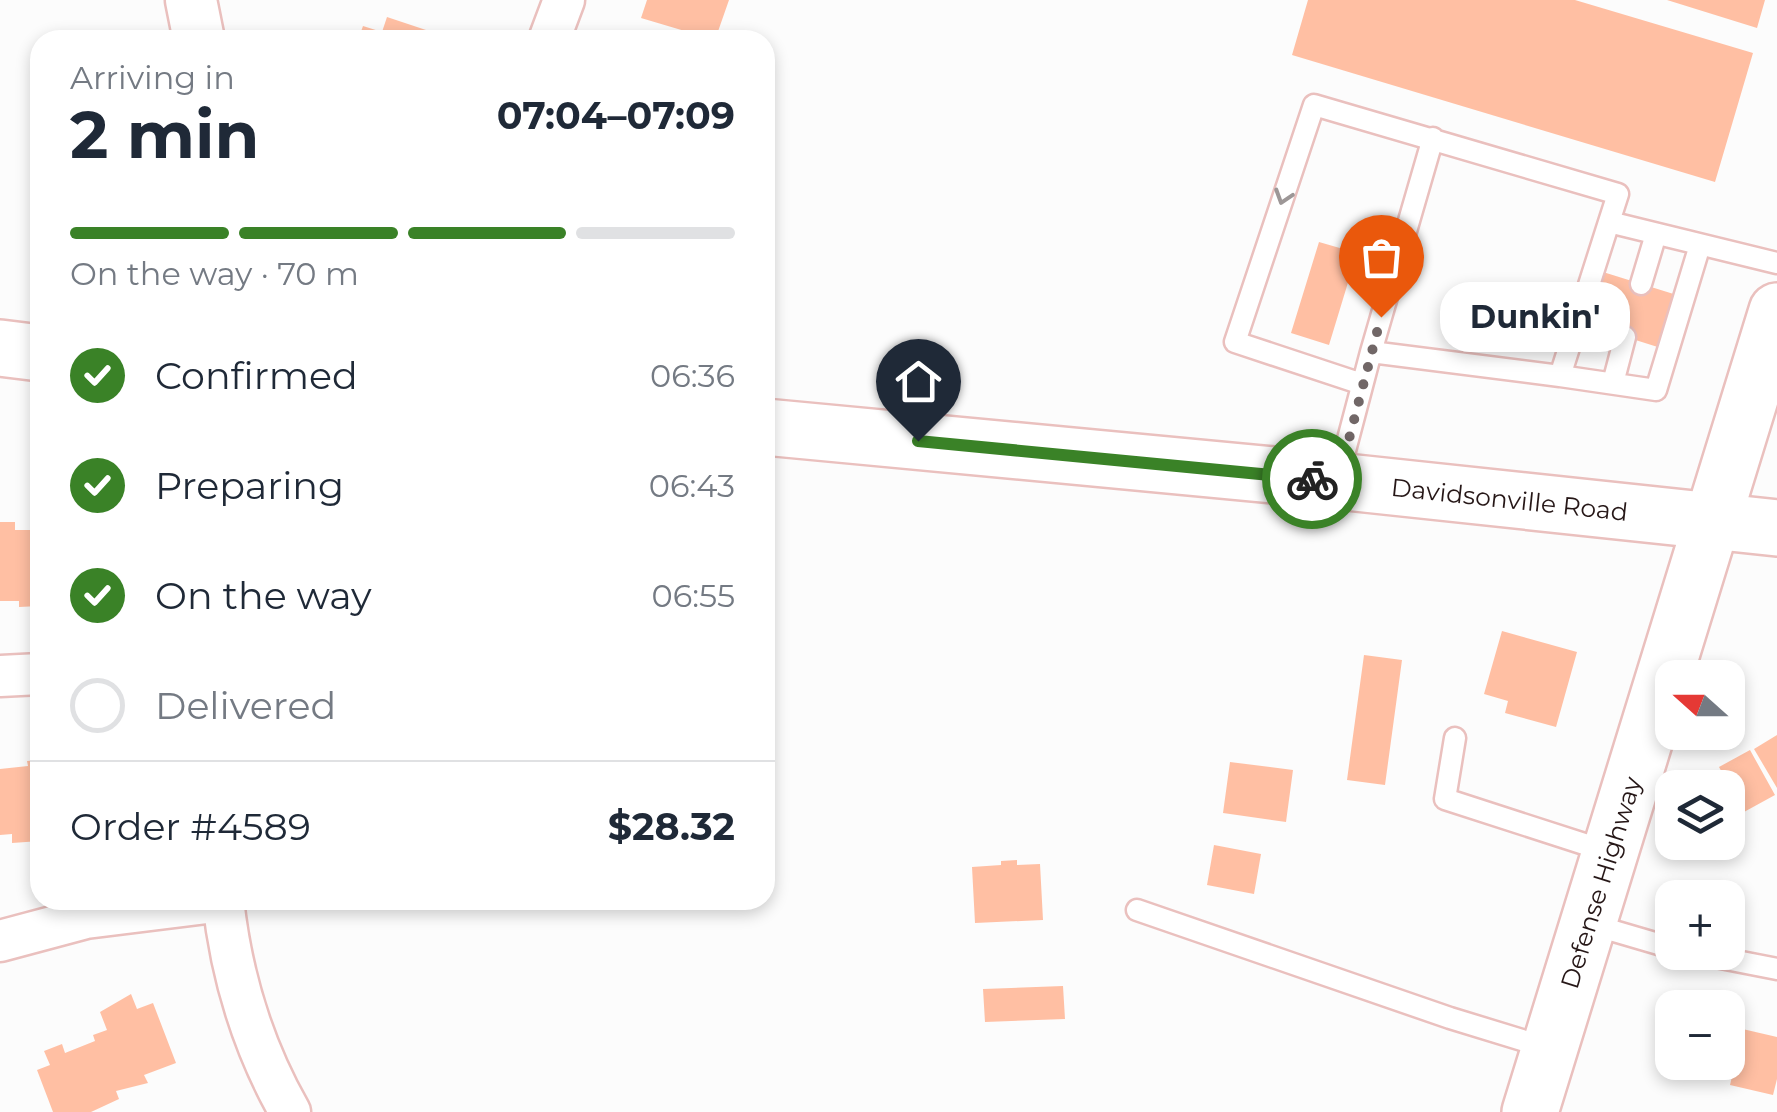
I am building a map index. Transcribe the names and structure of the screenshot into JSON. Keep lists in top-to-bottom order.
{
  "streets": {
    "main road": ["Davidsonville Road", "Defense Highway"]
  },
  "crossings": [
    ["Davidsonville Road", "Defense Highway"]
  ],
  "places": ["Dunkin'"],
  "north": "left",
  "page": {
    "heading": ["2 min", "Arriving in", "07:04–07:09"],
    "panel": ["Order #4589", "$28.32"],
    "bar": "On the way · 70 m",
    "bubble": "Dunkin'",
    "list": [
      ["Confirmed", "06:36"],
      ["Preparing", "06:43"],
      ["On the way", "06:55"],
      "Delivered"
    ],
    "map_buttons": ["+", "−"]
  }
}
